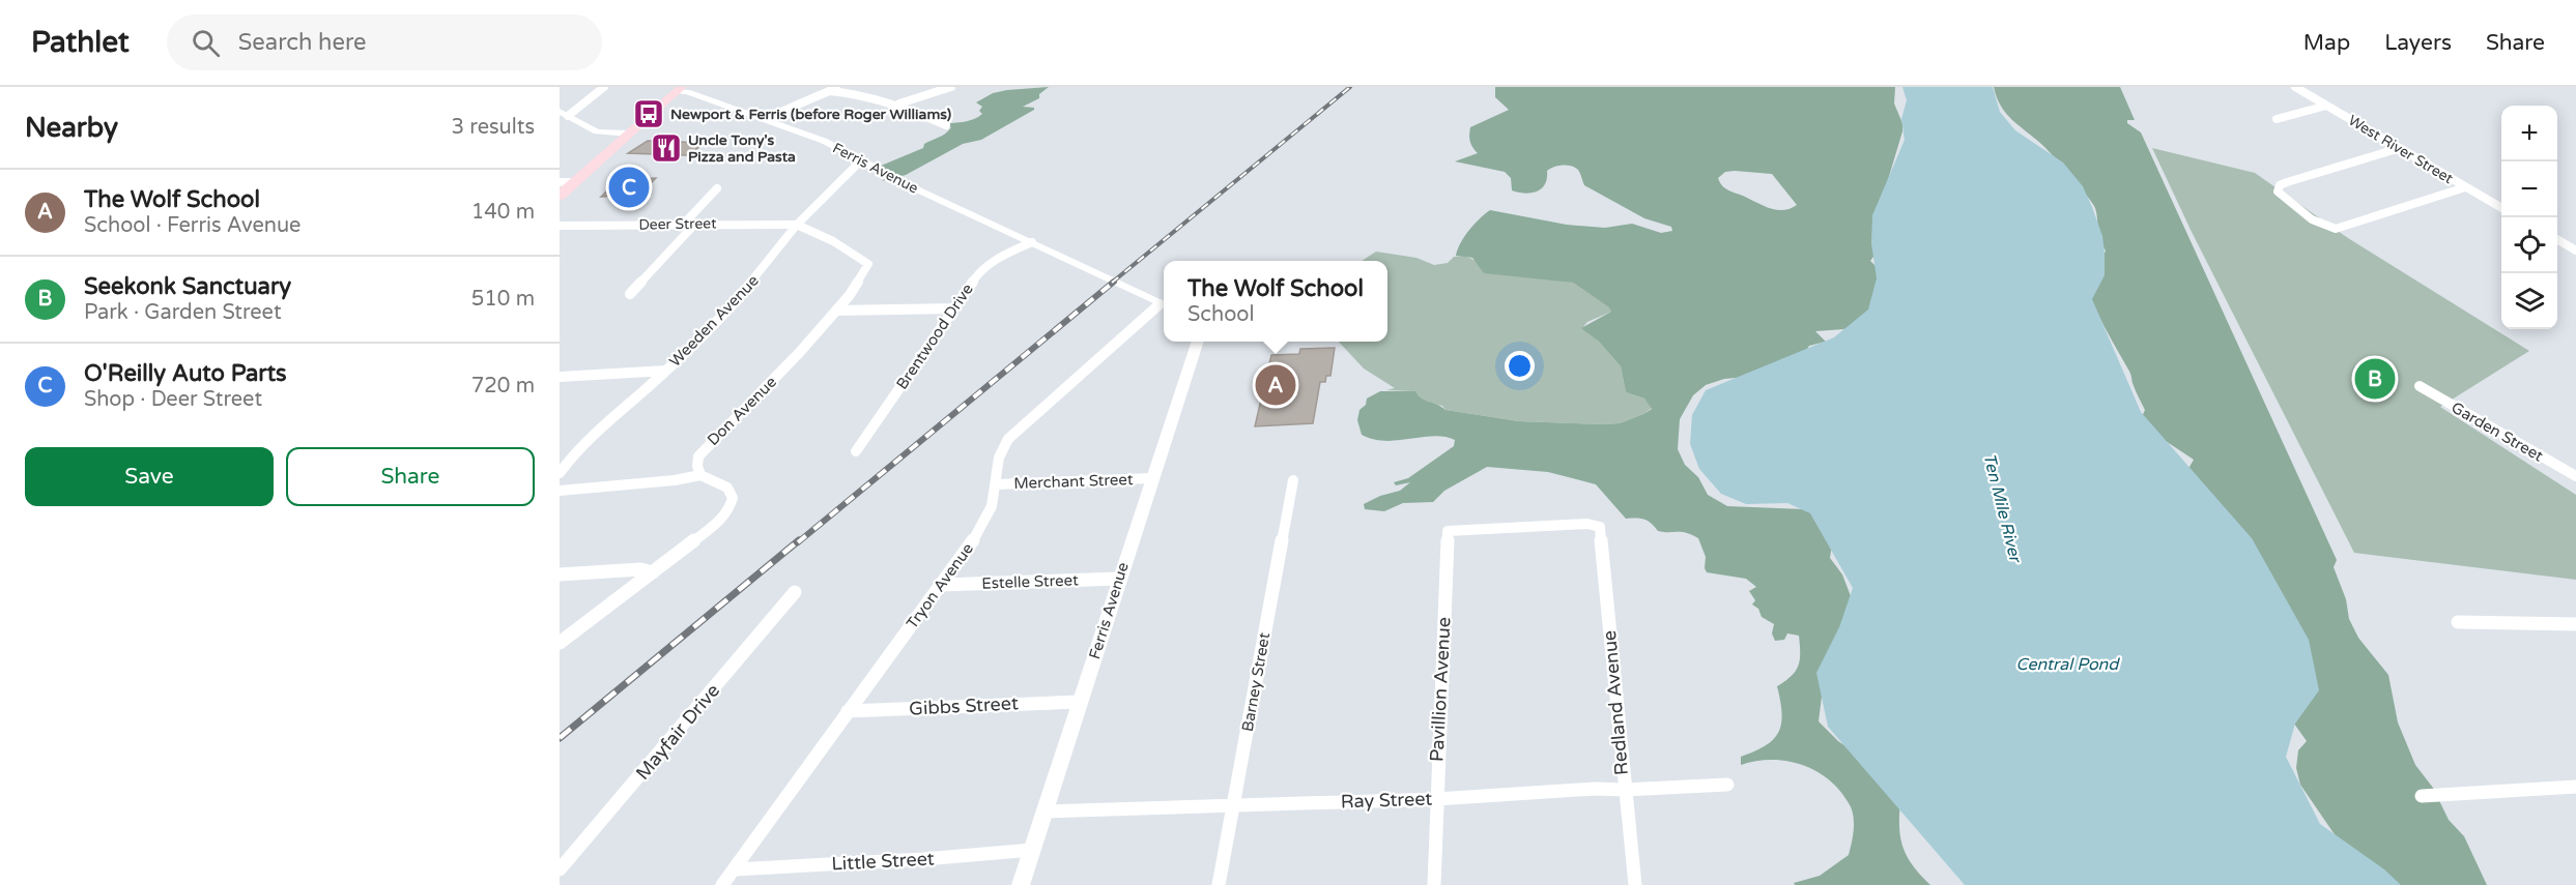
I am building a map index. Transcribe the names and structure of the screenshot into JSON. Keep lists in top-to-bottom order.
{
  "streets": {
    "street": [
      "West River Street",
      "Ferris Avenue",
      "Deer Street",
      "Weeden Avenue",
      "Brentwood Drive",
      "Don Avenue",
      "Garden Street",
      "Merchant Street",
      "Estelle Street",
      "Tryon Avenue",
      "Barney Street",
      "Pavillion Avenue",
      "Redland Avenue",
      "Gibbs Street",
      "Mayfair Drive",
      "Ray Street",
      "Little Street"
    ]
  },
  "crossings": [
    ["Ferris Avenue", "Weeden Avenue"],
    ["Ferris Avenue", "Brentwood Drive"],
    ["Ferris Avenue", "Merchant Street"],
    ["Ferris Avenue", "Estelle Street"],
    ["Ferris Avenue", "Tryon Avenue"],
    ["Ferris Avenue", "Gibbs Street"],
    ["Ferris Avenue", "Ray Street"],
    ["Ferris Avenue", "Little Street"],
    ["Deer Street", "Weeden Avenue"],
    ["Deer Street", "Don Avenue"],
    ["Weeden Avenue", "Don Avenue"],
    ["Merchant Street", "Tryon Avenue"],
    ["Estelle Street", "Tryon Avenue"],
    ["Tryon Avenue", "Gibbs Street"],
    ["Tryon Avenue", "Little Street"],
    ["Barney Street", "Ray Street"],
    ["Pavillion Avenue", "Redland Avenue"],
    ["Pavillion Avenue", "Ray Street"],
    ["Redland Avenue", "Ray Street"]
  ],
  "water": ["Ten Mile River", "Central Pond"],
  "places": {
    "bus stop": ["Newport & Ferris (before Roger Williams)"],
    "restaurant": ["Uncle Tony's Pizza and Pasta"]
  },
  "page": {
    "header": "Pathlet",
    "search": "Search here",
    "nav": ["Map", "Layers", "Share"],
    "heading": ["Nearby", "3 results"],
    "map_buttons": ["+", "−"],
    "pins": ["C", "B", "A"],
    "list": [
      {
        "mark": "A",
        "name": "The Wolf School",
        "note": "School · Ferris Avenue",
        "value": "140 m"
      },
      {
        "mark": "B",
        "name": "Seekonk Sanctuary",
        "note": "Park · Garden Street",
        "value": "510 m"
      },
      {
        "mark": "C",
        "name": "O'Reilly Auto Parts",
        "note": "Shop · Deer Street",
        "value": "720 m"
      }
    ],
    "popup": ["The Wolf School", "School"],
    "buttons": ["Save", "Share"]
  }
}
